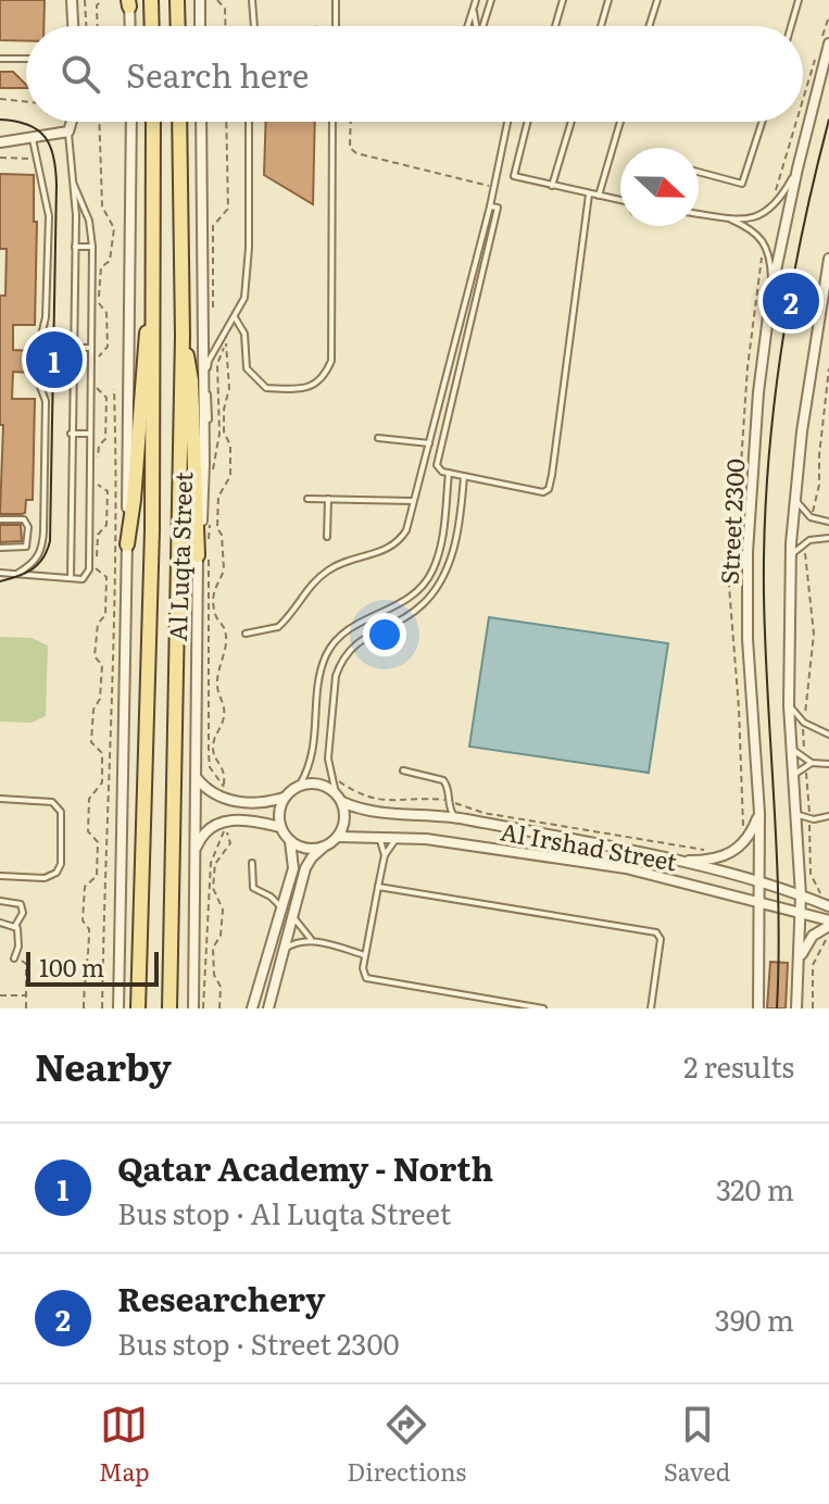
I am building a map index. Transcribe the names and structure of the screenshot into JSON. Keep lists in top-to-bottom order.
{
  "streets": {
    "main road": ["Al Luqta Street"],
    "street": ["Street 2300", "Al Irshad Street"]
  },
  "crossings": [
    ["Street 2300", "Al Irshad Street"]
  ],
  "scale_bar": "100 m",
  "north": "right",
  "page": {
    "search": "Search here",
    "pins": ["2", "1"],
    "scale": "100 m",
    "heading": ["Nearby", "2 results"],
    "list": [
      {
        "mark": "1",
        "name": "Qatar Academy - North",
        "note": "Bus stop · Al Luqta Street",
        "value": "320 m"
      },
      {
        "mark": "2",
        "name": "Researchery",
        "note": "Bus stop · Street 2300",
        "value": "390 m"
      }
    ],
    "nav": ["Map", "Directions", "Saved"]
  }
}
